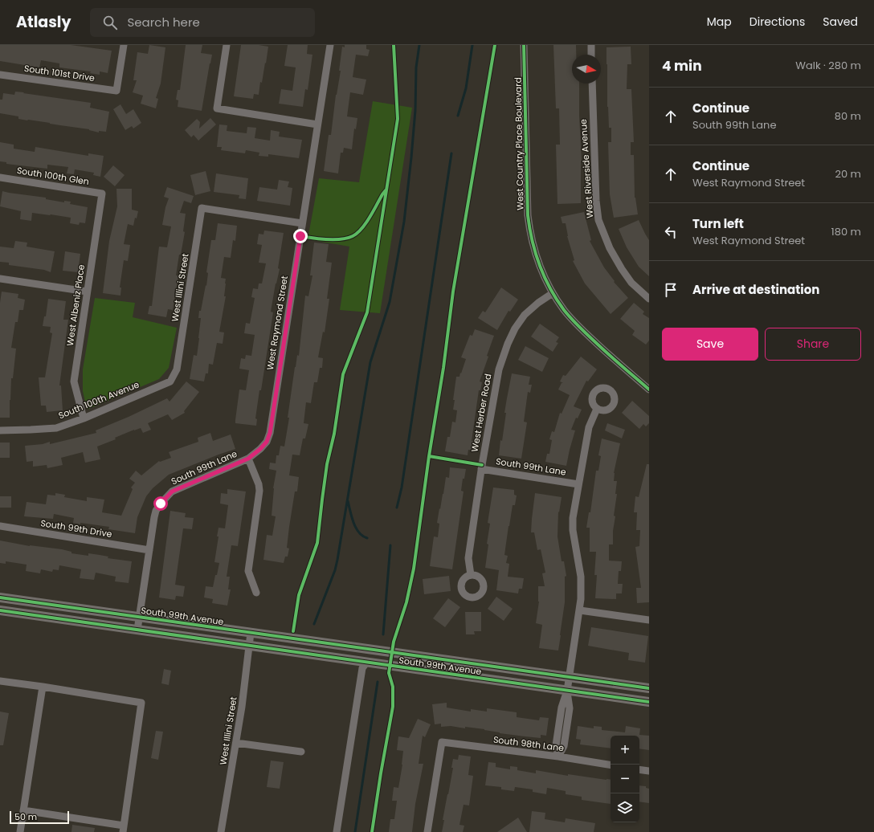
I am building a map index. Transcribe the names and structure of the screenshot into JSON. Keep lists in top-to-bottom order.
{
  "streets": {
    "main road": ["South 99th Avenue"],
    "street": [
      "South 101st Drive",
      "West Country Place Boulevard",
      "West Riverside Avenue",
      "South 100th Glen",
      "West Illini Street",
      "West Albeniz Place",
      "West Raymond Street",
      "South 100th Avenue",
      "West Herber Road",
      "South 99th Lane",
      "South 99th Drive",
      "South 98th Lane"
    ]
  },
  "crossings": [
    ["West Country Place Boulevard", "West Herber Road"],
    ["South 100th Glen", "West Albeniz Place"],
    ["West Illini Street", "West Raymond Street"],
    ["West Illini Street", "South 100th Avenue"],
    ["West Illini Street", "South 99th Avenue"],
    ["West Albeniz Place", "South 100th Avenue"],
    ["West Raymond Street", "South 99th Lane"],
    ["West Herber Road", "South 99th Lane"],
    ["South 99th Lane", "South 99th Drive"]
  ],
  "scale_bar": "50 m",
  "north": "right",
  "page": {
    "header": "Atlasly",
    "search": "Search here",
    "nav": ["Map", "Directions", "Saved"],
    "heading": ["4 min", "Walk · 280 m"],
    "list": [
      ["Continue", "South 99th Lane", "80 m"],
      ["Continue", "West Raymond Street", "20 m"],
      ["Turn left", "West Raymond Street", "180 m"],
      "Arrive at destination"
    ],
    "buttons": ["Save", "Share"],
    "map_buttons": ["+", "−"],
    "scale": "50 m"
  }
}
